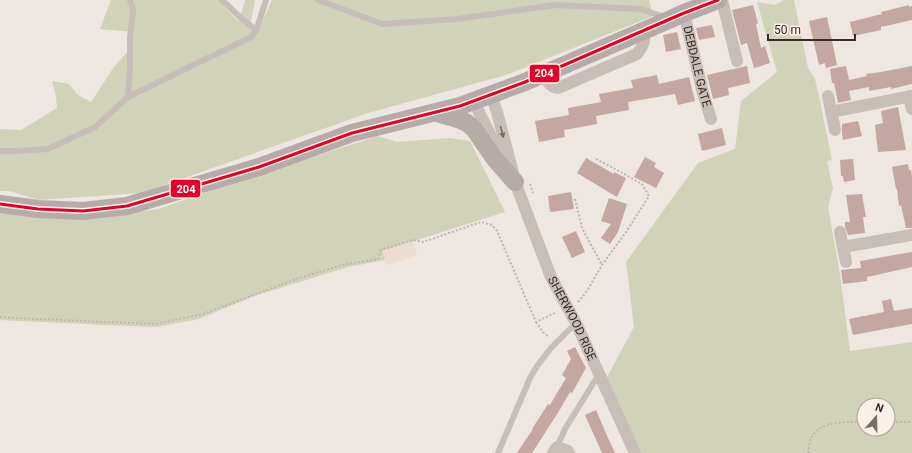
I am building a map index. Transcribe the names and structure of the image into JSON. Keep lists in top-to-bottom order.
{
  "streets": {
    "street": ["DEBDALE GATE", "SHERWOOD RISE"]
  },
  "lines": ["transit line 204"],
  "scale_bar": "50 m",
  "north": "top"
}
